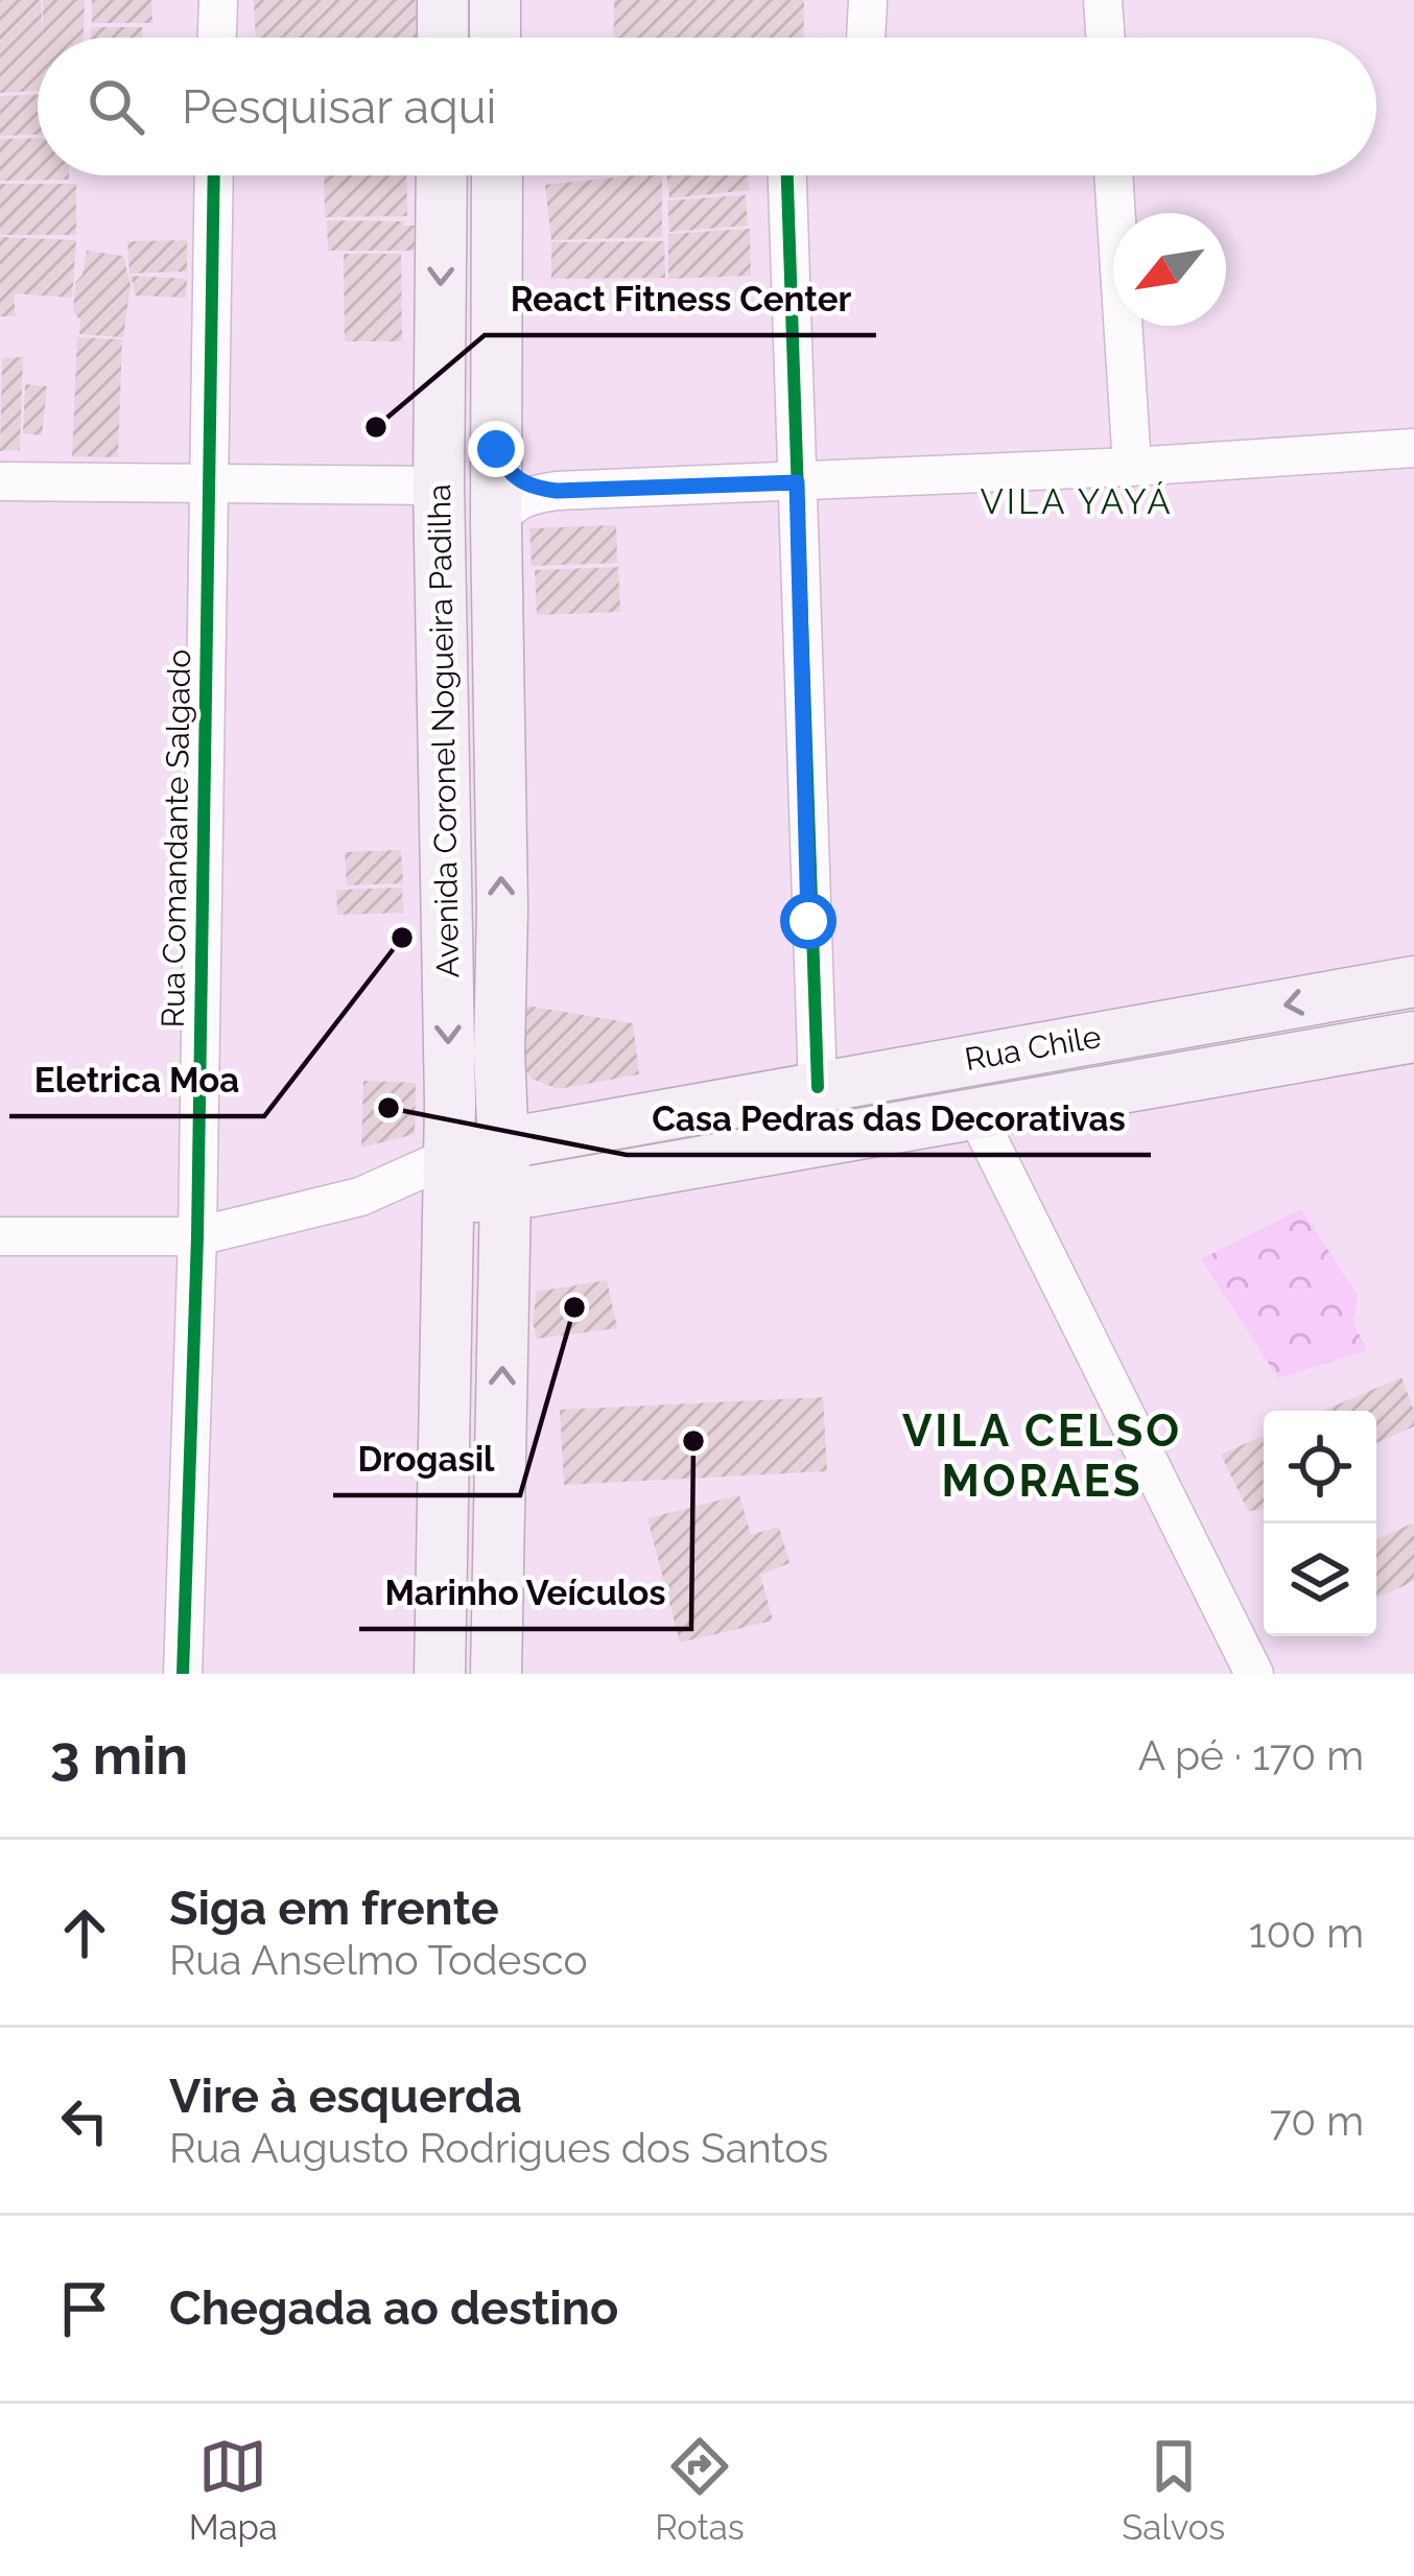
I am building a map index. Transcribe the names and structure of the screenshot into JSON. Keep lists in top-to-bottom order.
{
  "streets": {
    "main road": ["Avenida Coronel Nogueira Padilha", "Rua Chile"],
    "street": ["Rua Comandante Salgado"]
  },
  "crossings": [
    ["Avenida Coronel Nogueira Padilha", "Rua Chile"]
  ],
  "districts": ["VILA YAYÁ", "VILA CELSO MORAES"],
  "places": [
    "React Fitness Center",
    "Eletrica Moa",
    "Casa Pedras das Decorativas",
    "Drogasil",
    "Marinho Veículos"
  ],
  "north": "bottom left",
  "page": {
    "search": "Pesquisar aqui",
    "heading": ["3 min", "A pé · 170 m"],
    "list": [
      ["Siga em frente", "Rua Anselmo Todesco", "100 m"],
      ["Vire à esquerda", "Rua Augusto Rodrigues dos Santos", "70 m"],
      "Chegada ao destino"
    ],
    "nav": ["Mapa", "Rotas", "Salvos"]
  }
}
